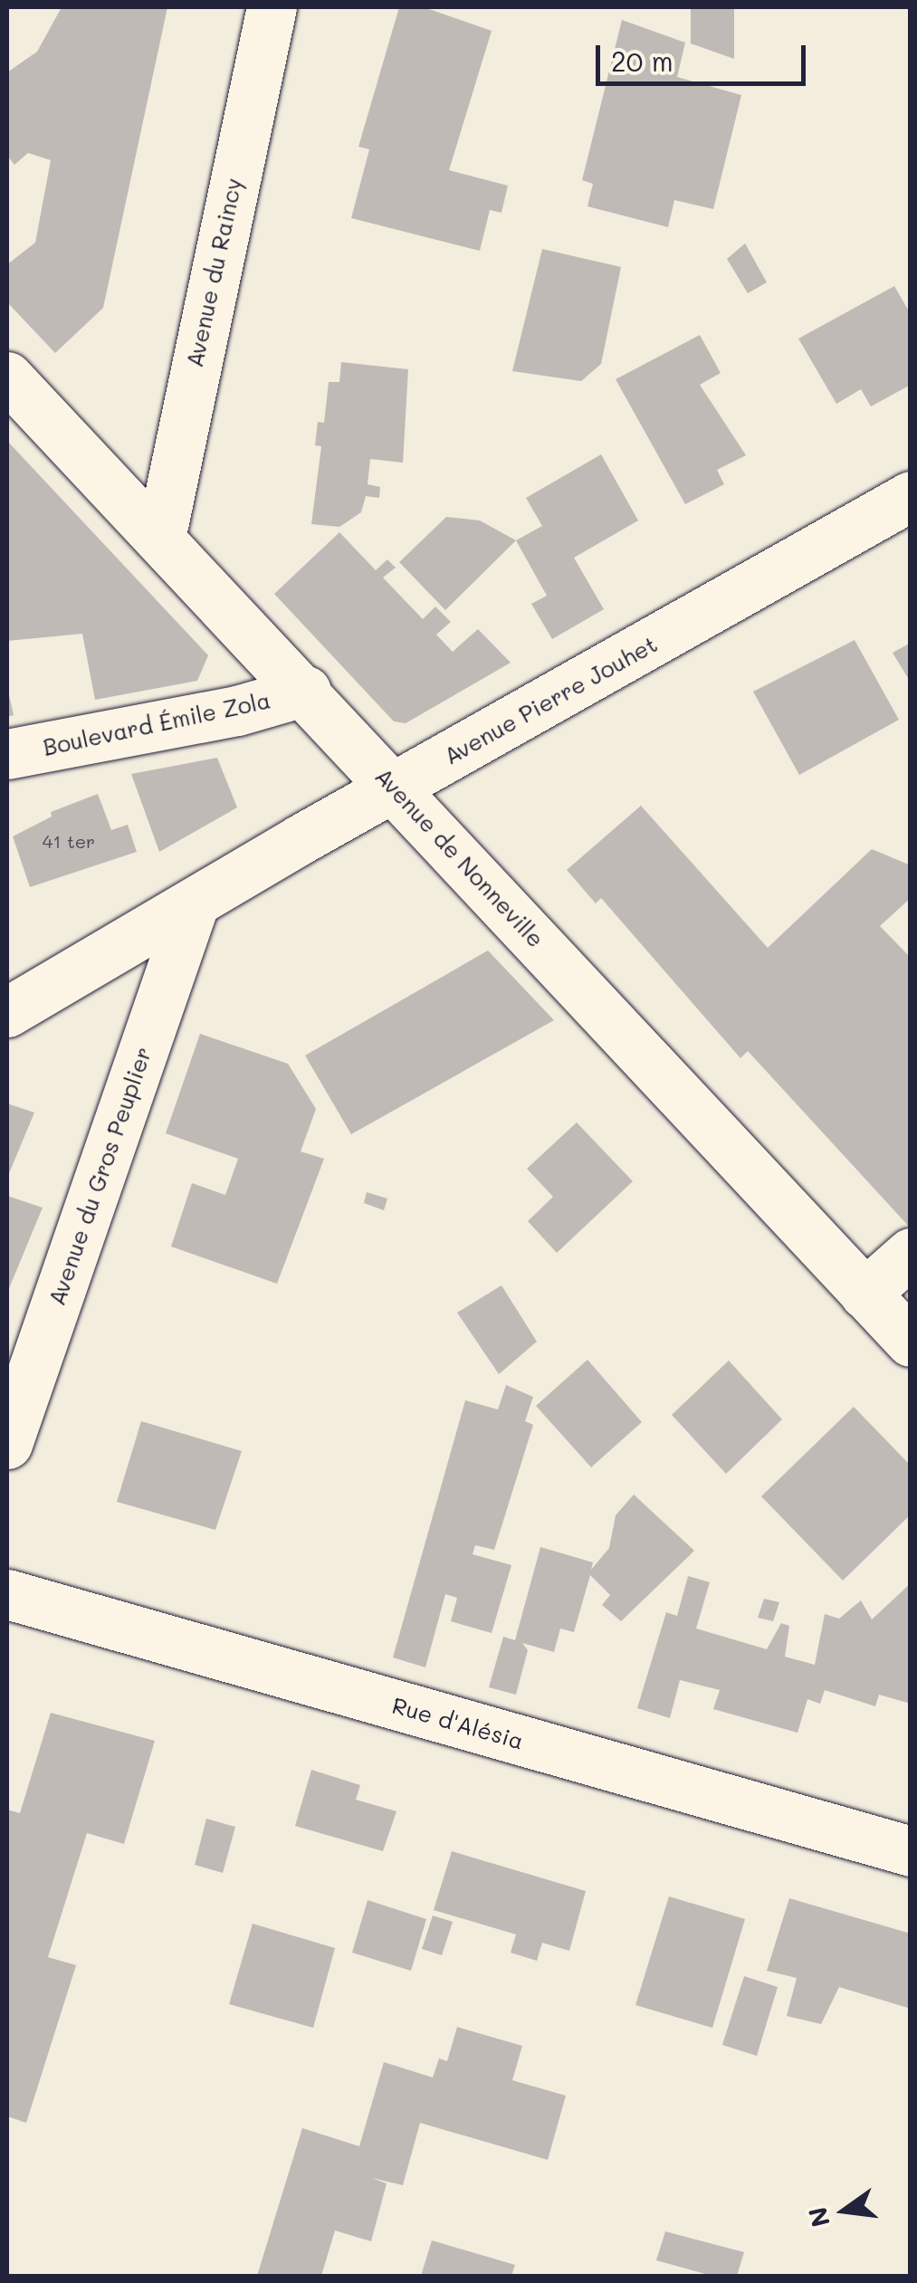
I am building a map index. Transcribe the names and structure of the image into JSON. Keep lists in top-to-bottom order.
{
  "streets": {
    "street": [
      "Avenue du Raincy",
      "Avenue Pierre Jouhet",
      "Boulevard Émile Zola",
      "Avenue de Nonneville",
      "Avenue du Gros Peuplier",
      "Rue d'Alésia"
    ]
  },
  "crossings": [
    ["Avenue du Raincy", "Avenue de Nonneville"],
    ["Avenue Pierre Jouhet", "Avenue de Nonneville"],
    ["Avenue Pierre Jouhet", "Avenue du Gros Peuplier"],
    ["Boulevard Émile Zola", "Avenue de Nonneville"]
  ],
  "house_numbers": ["41 ter"],
  "scale_bar": "20 m",
  "north": "left"
}
